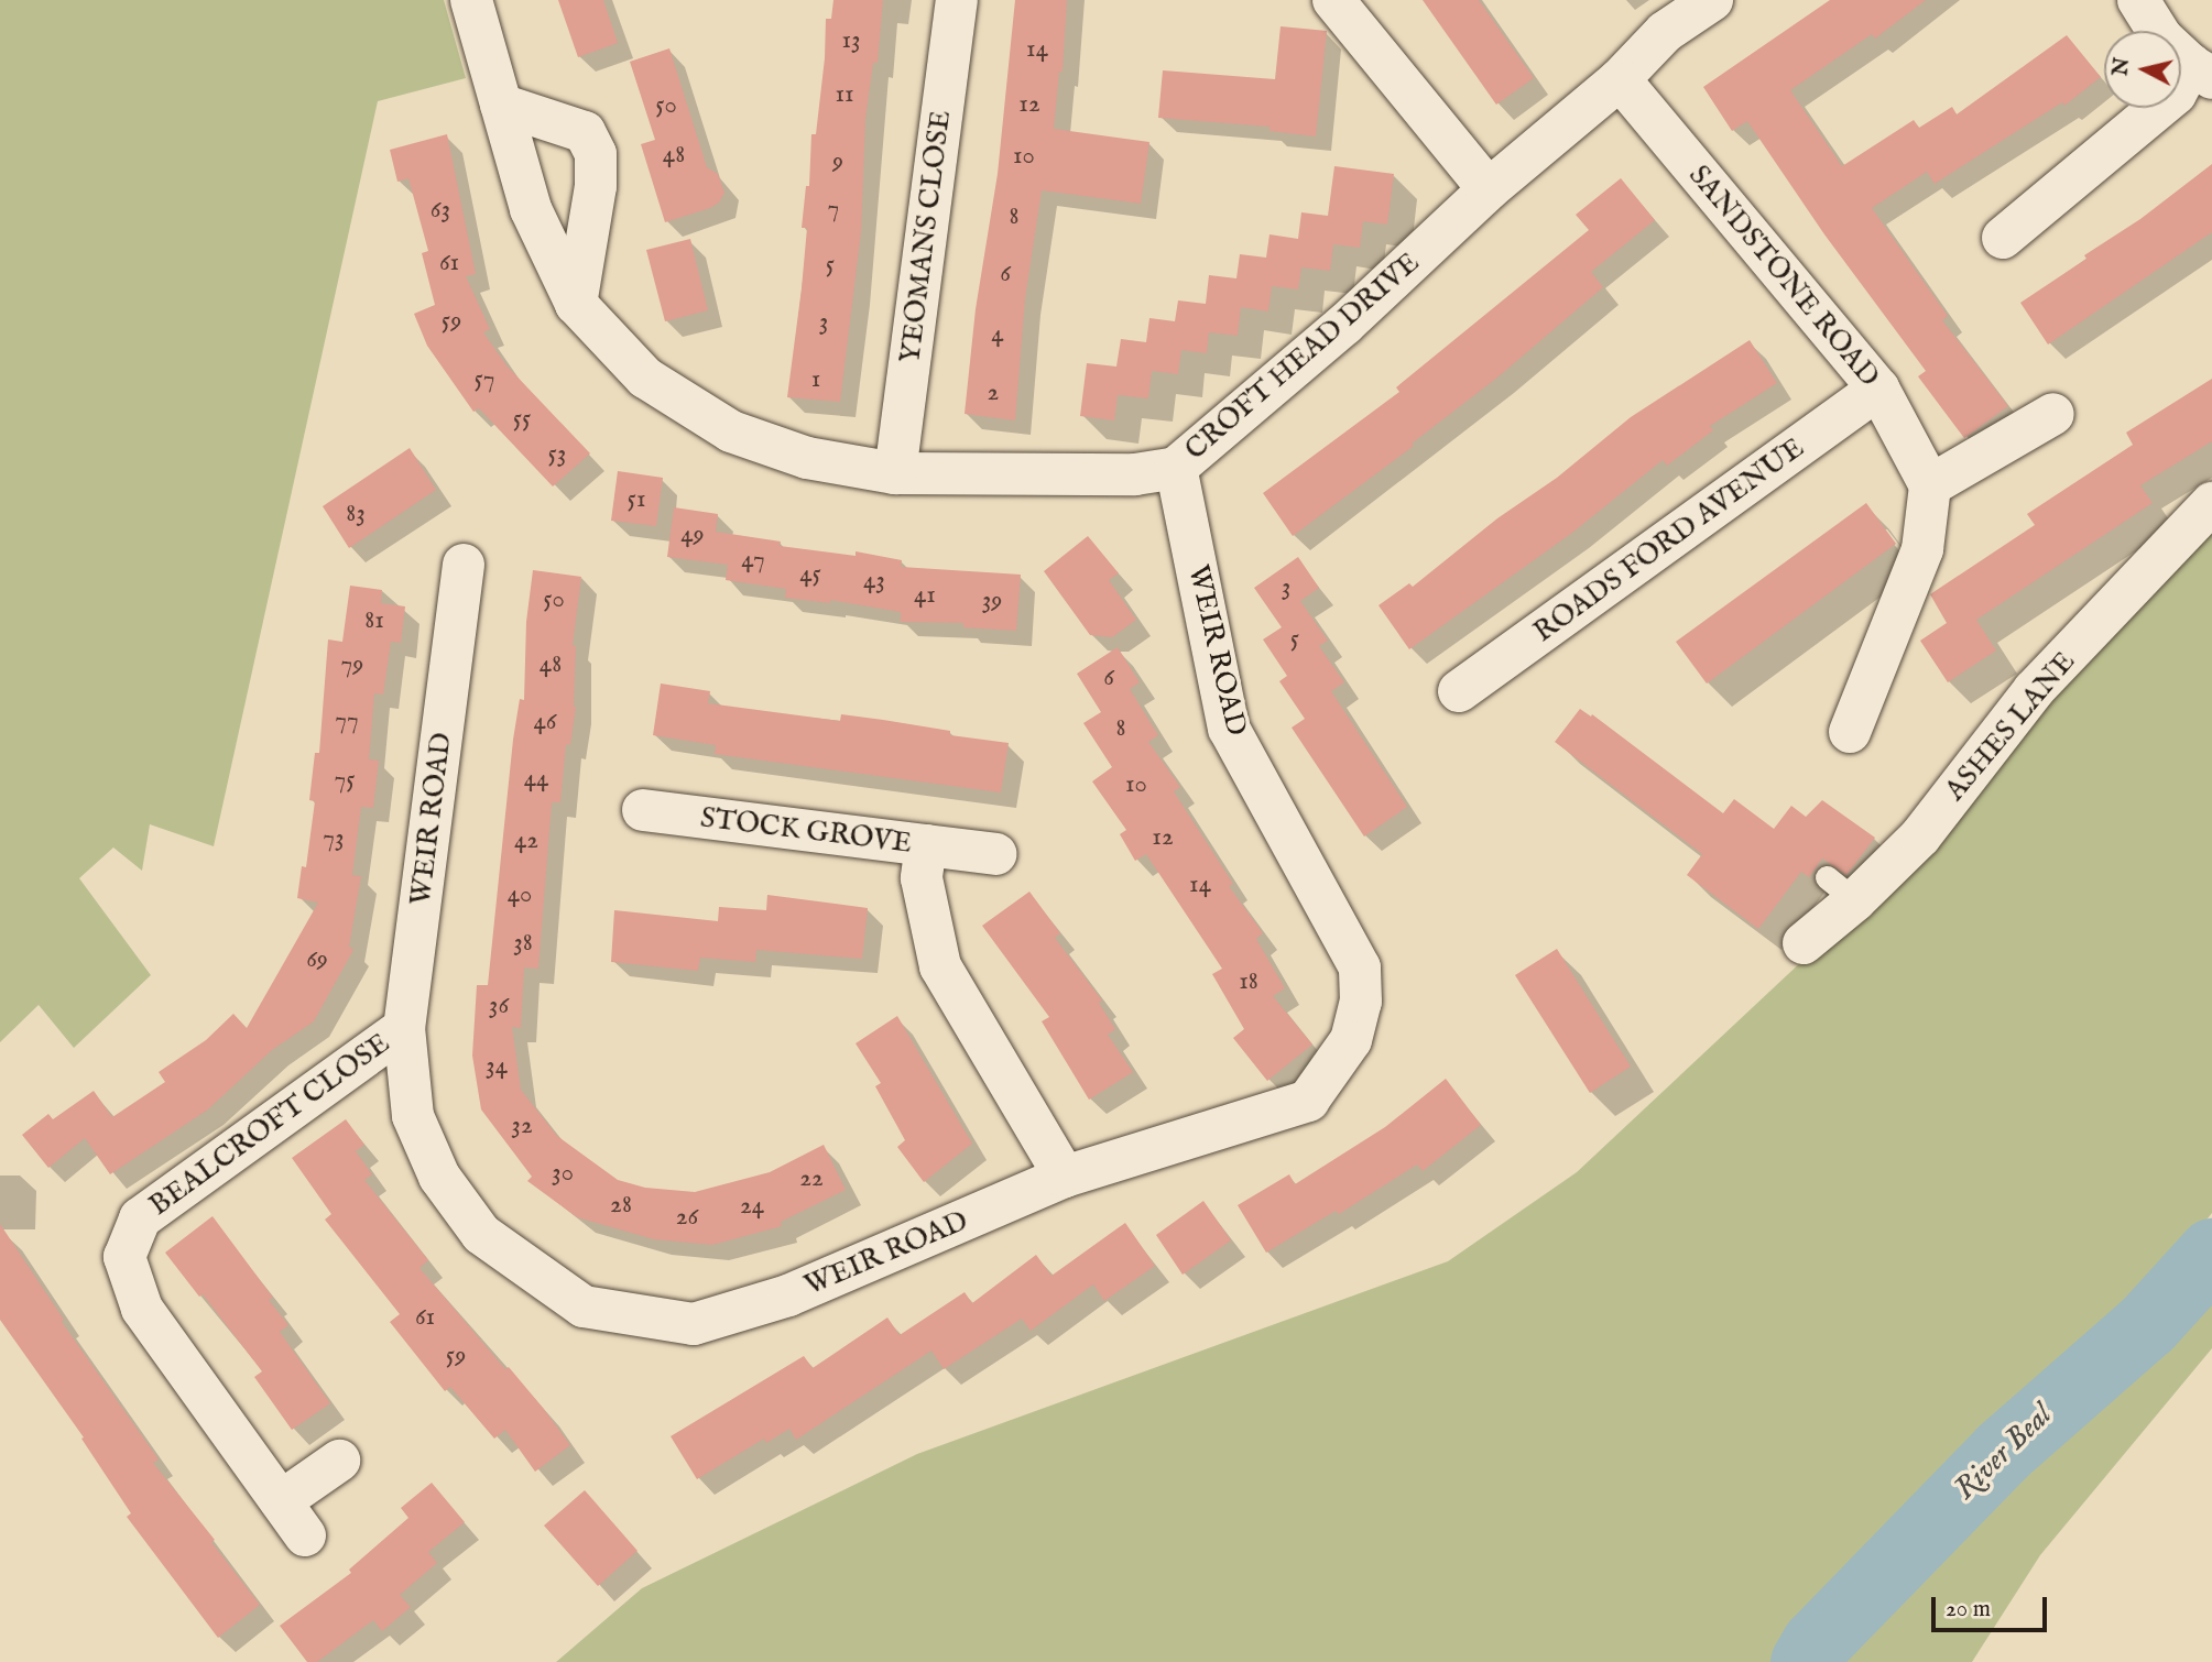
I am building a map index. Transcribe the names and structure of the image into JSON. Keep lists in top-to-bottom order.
{
  "streets": {
    "street": [
      "YEOMANS CLOSE",
      "SANDSTONE ROAD",
      "CROFT HEAD DRIVE",
      "ROADS FORD AVENUE",
      "WEIR ROAD",
      "ASHES LANE",
      "STOCK GROVE",
      "BEALCROFT CLOSE"
    ]
  },
  "crossings": [
    ["YEOMANS CLOSE", "CROFT HEAD DRIVE"],
    ["SANDSTONE ROAD", "CROFT HEAD DRIVE"],
    ["SANDSTONE ROAD", "ROADS FORD AVENUE"],
    ["CROFT HEAD DRIVE", "WEIR ROAD"],
    ["WEIR ROAD", "STOCK GROVE"],
    ["WEIR ROAD", "BEALCROFT CLOSE"]
  ],
  "water": ["River Beal"],
  "house_numbers": [
    "13",
    "14",
    "11",
    "12",
    "50",
    "48",
    "10",
    "9",
    "7",
    "63",
    "8",
    "61",
    "5",
    "6",
    "59",
    "3",
    "4",
    "57",
    "1",
    "2",
    "55",
    "53",
    "51",
    "83",
    "49",
    "47",
    "45",
    "43",
    "3",
    "41",
    "50",
    "39",
    "81",
    "5",
    "79",
    "48",
    "6",
    "77",
    "46",
    "8",
    "44",
    "75",
    "10",
    "12",
    "73",
    "42",
    "14",
    "40",
    "38",
    "69",
    "18",
    "36",
    "34",
    "32",
    "30",
    "22",
    "28",
    "24",
    "26",
    "61",
    "59"
  ],
  "scale_bar": "20 m",
  "north": "left"
}
